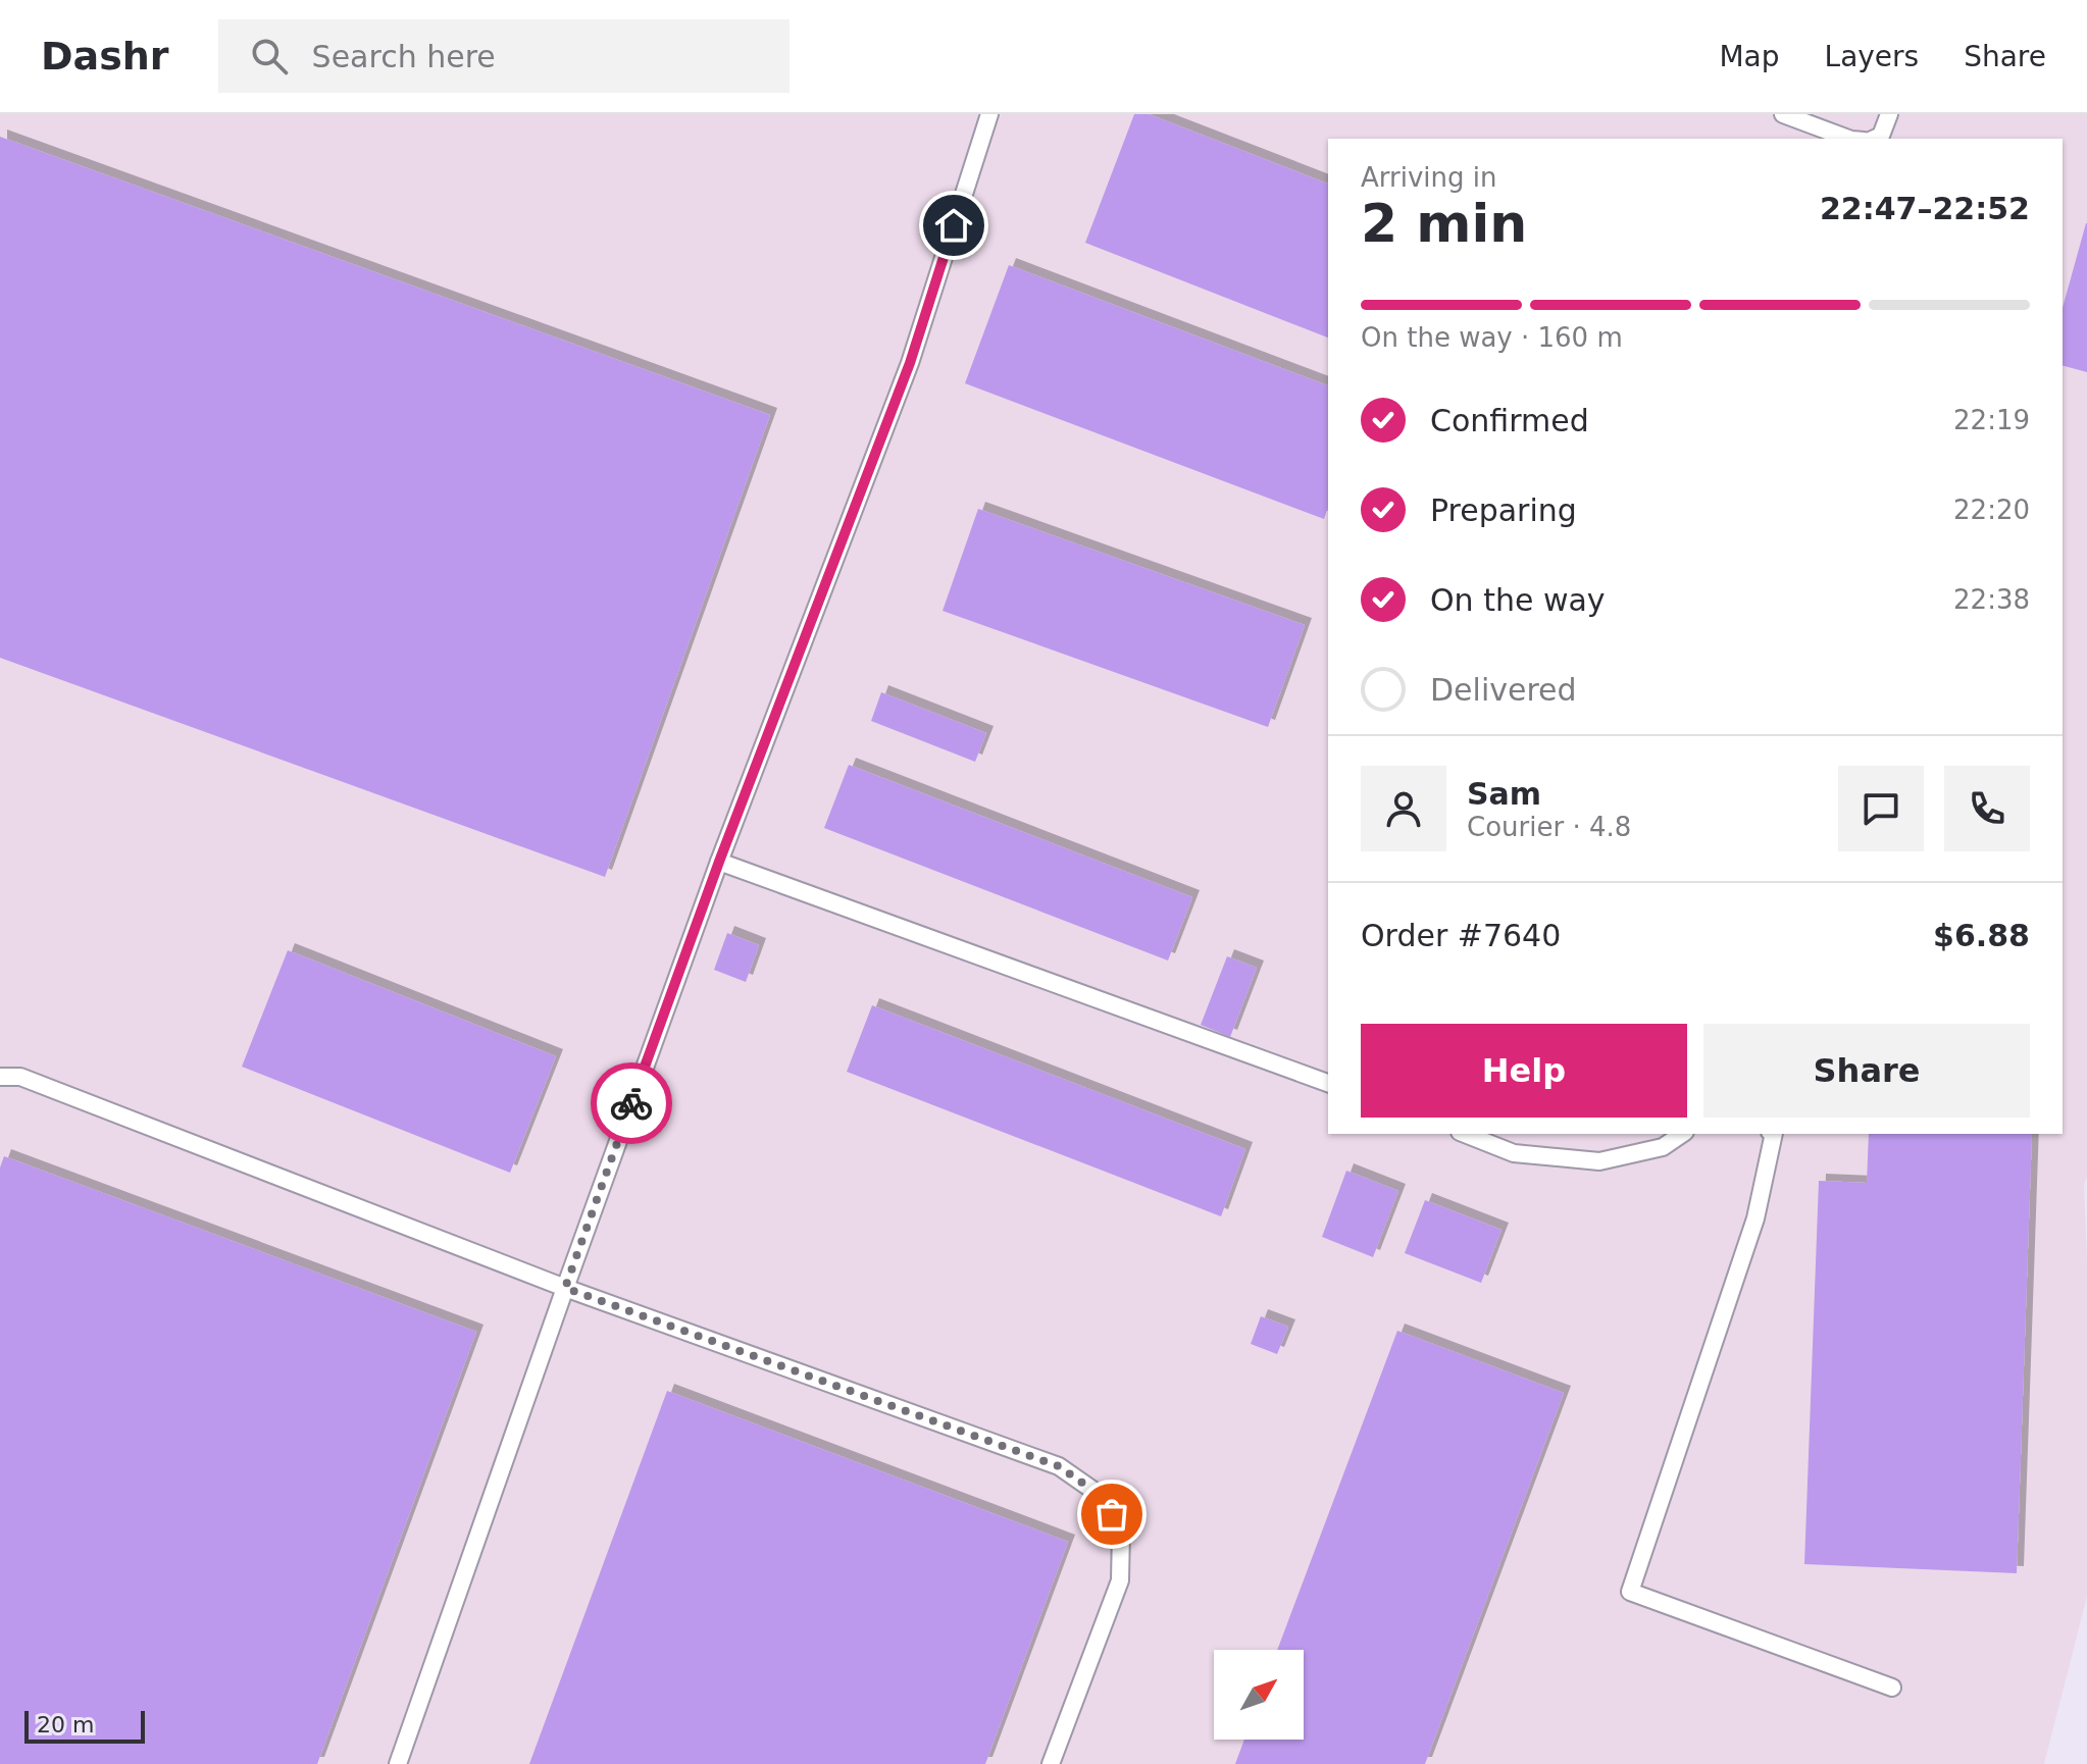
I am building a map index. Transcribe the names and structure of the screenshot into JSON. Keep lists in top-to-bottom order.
{
  "scale_bar": "20 m",
  "north": "top right",
  "page": {
    "header": "Dashr",
    "search": "Search here",
    "nav": ["Map", "Layers", "Share"],
    "heading": ["2 min", "Arriving in", "22:47–22:52"],
    "panel": [
      "Sam",
      "Courier · 4.8",
      "Order #7640",
      "$6.88"
    ],
    "bar": "On the way · 160 m",
    "list": [
      ["Confirmed", "22:19"],
      ["Preparing", "22:20"],
      ["On the way", "22:38"],
      "Delivered"
    ],
    "buttons": ["Help", "Share"],
    "scale": "20 m"
  }
}
